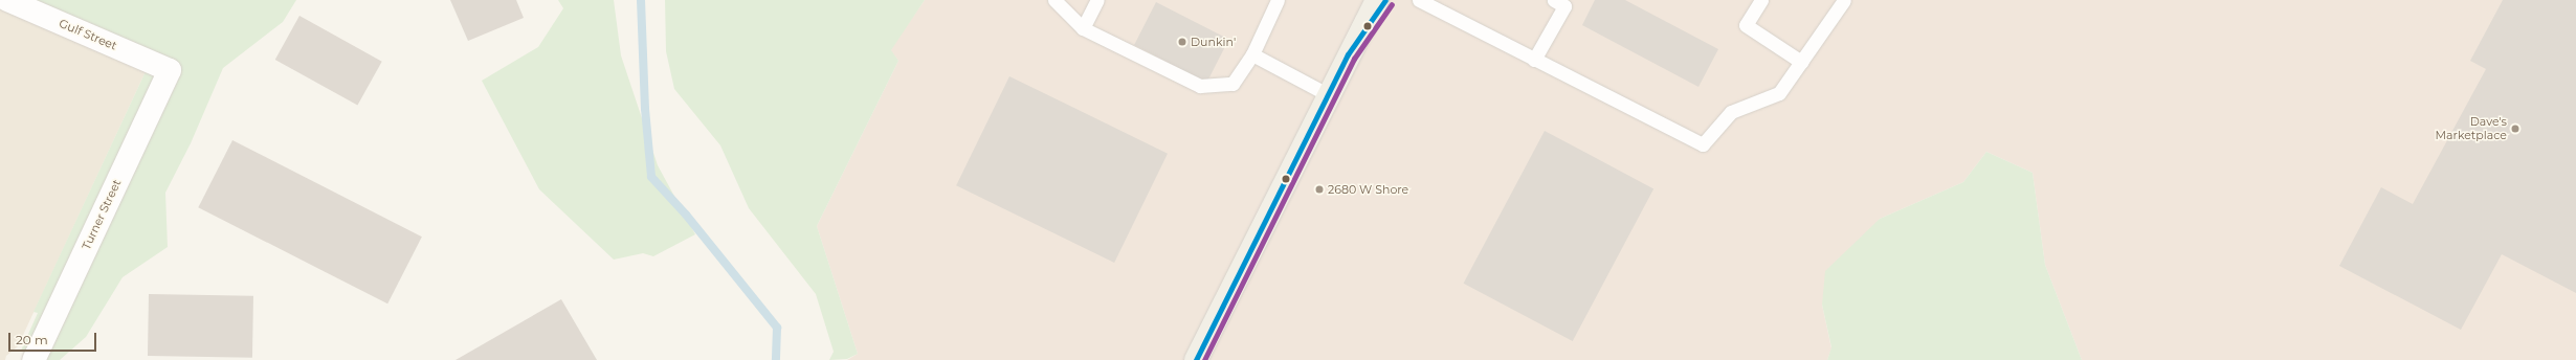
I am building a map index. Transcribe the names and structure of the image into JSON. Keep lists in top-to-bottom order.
{
  "streets": {
    "street": ["Gulf Street", "Turner Street"]
  },
  "crossings": [
    ["Gulf Street", "Turner Street"]
  ],
  "places": ["Dunkin'", "Dave's Marketplace", "2680 W Shore"],
  "scale_bar": "20 m"
}
